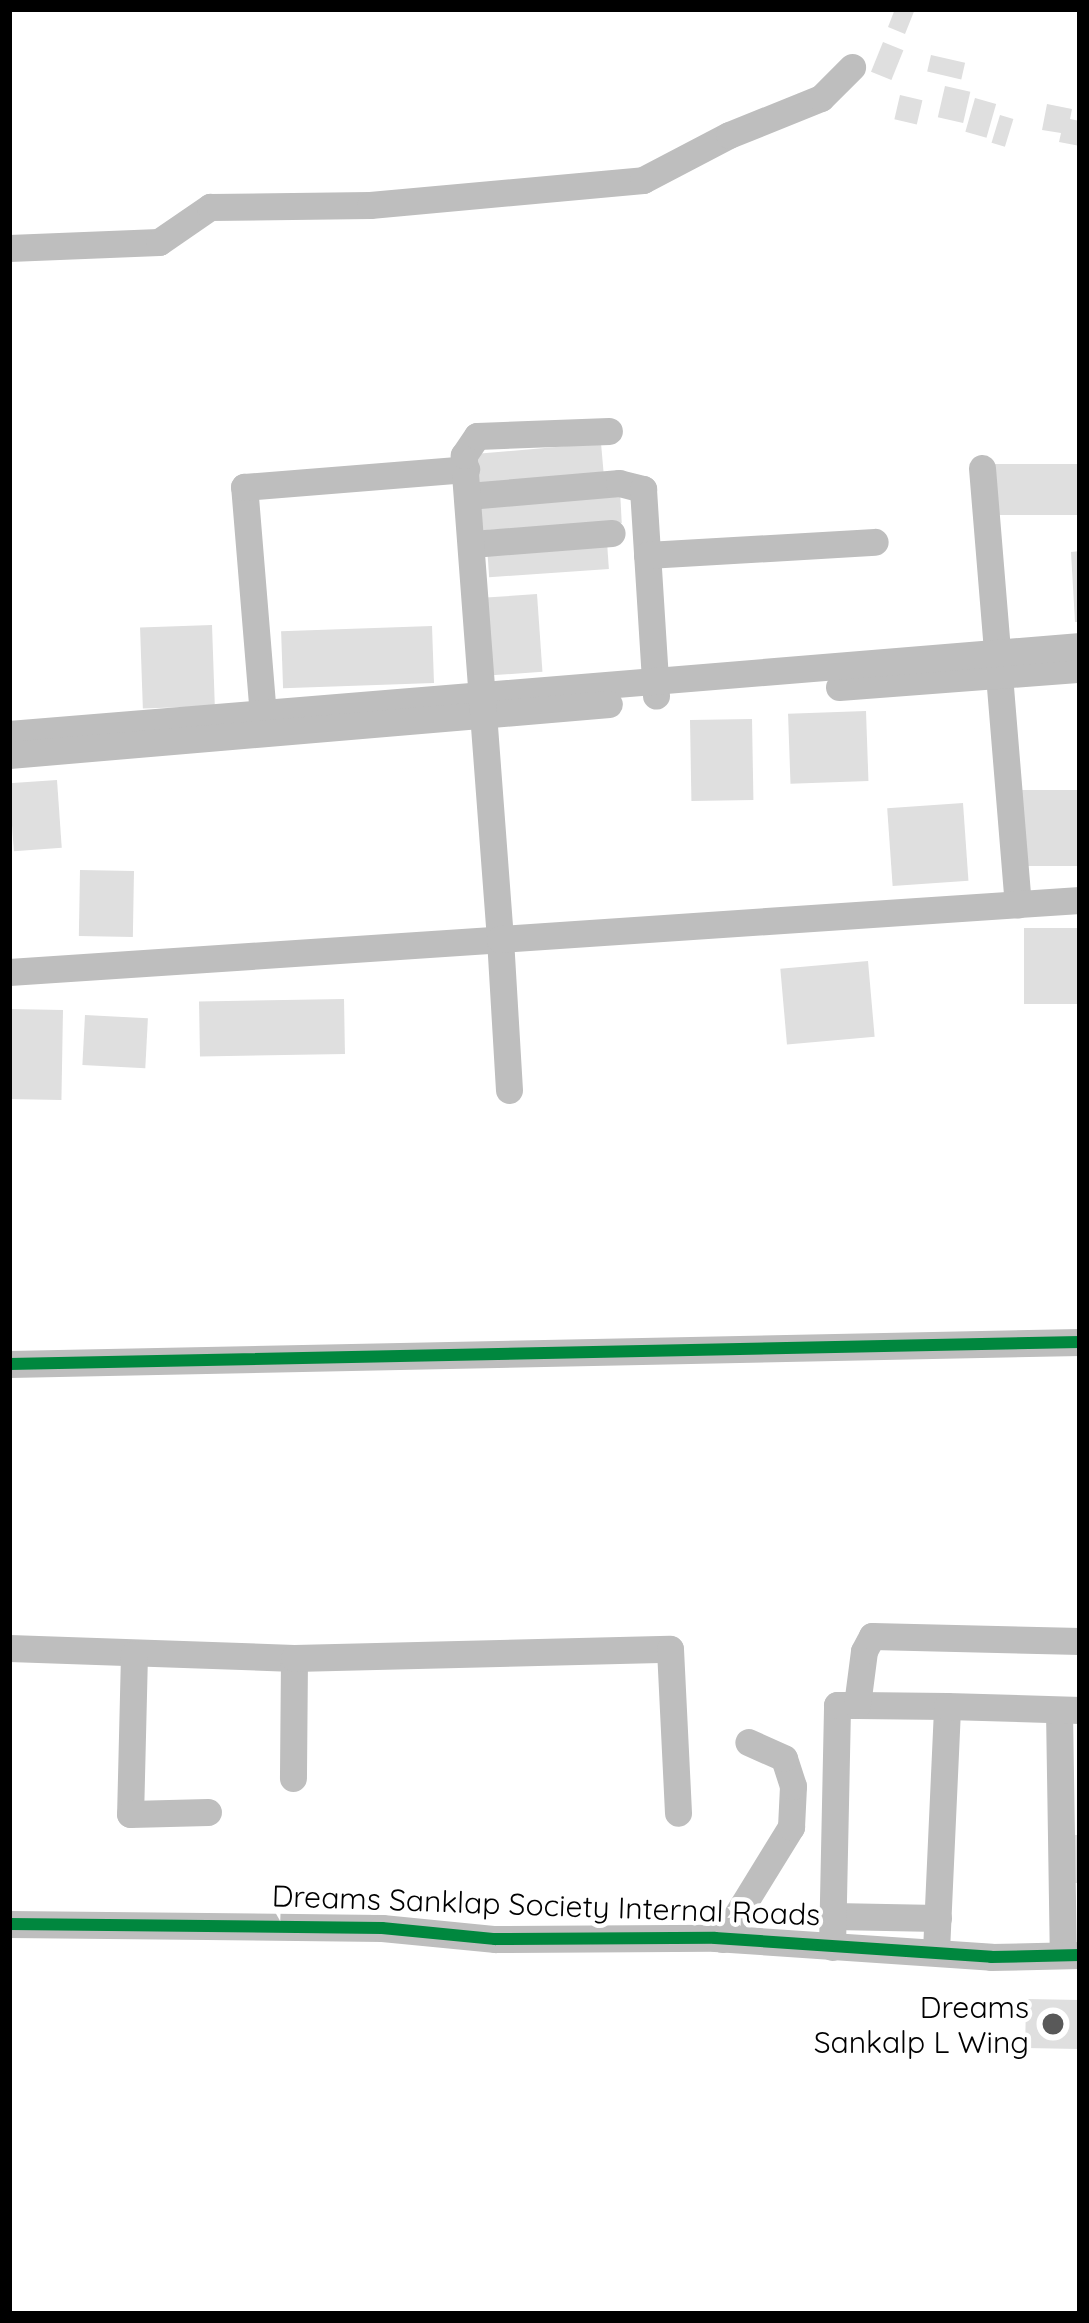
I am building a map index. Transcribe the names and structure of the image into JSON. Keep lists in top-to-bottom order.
{
  "streets": {
    "street": ["Dreams Sanklap Society Internal Roads"]
  },
  "places": ["Dreams Sankalp L Wing"]
}
